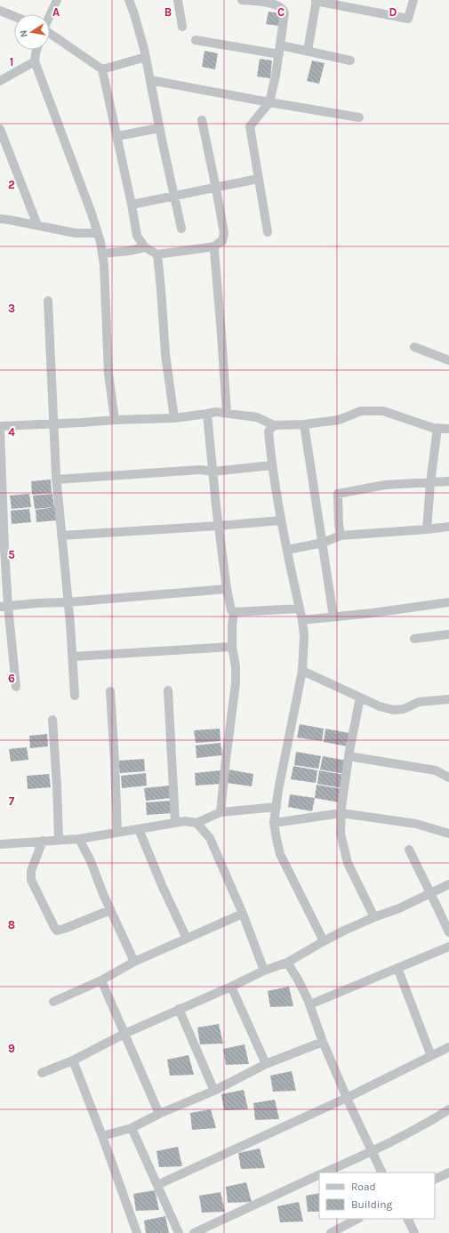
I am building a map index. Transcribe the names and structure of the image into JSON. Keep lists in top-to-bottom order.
{
  "legend": ["Road", "Building"],
  "north": "left",
  "grid": {
    "columns": [
      "A",
      "B",
      "C",
      "D"
    ],
    "rows": [
      "1",
      "2",
      "3",
      "4",
      "5",
      "6",
      "7",
      "8",
      "9"
    ]
  }
}
